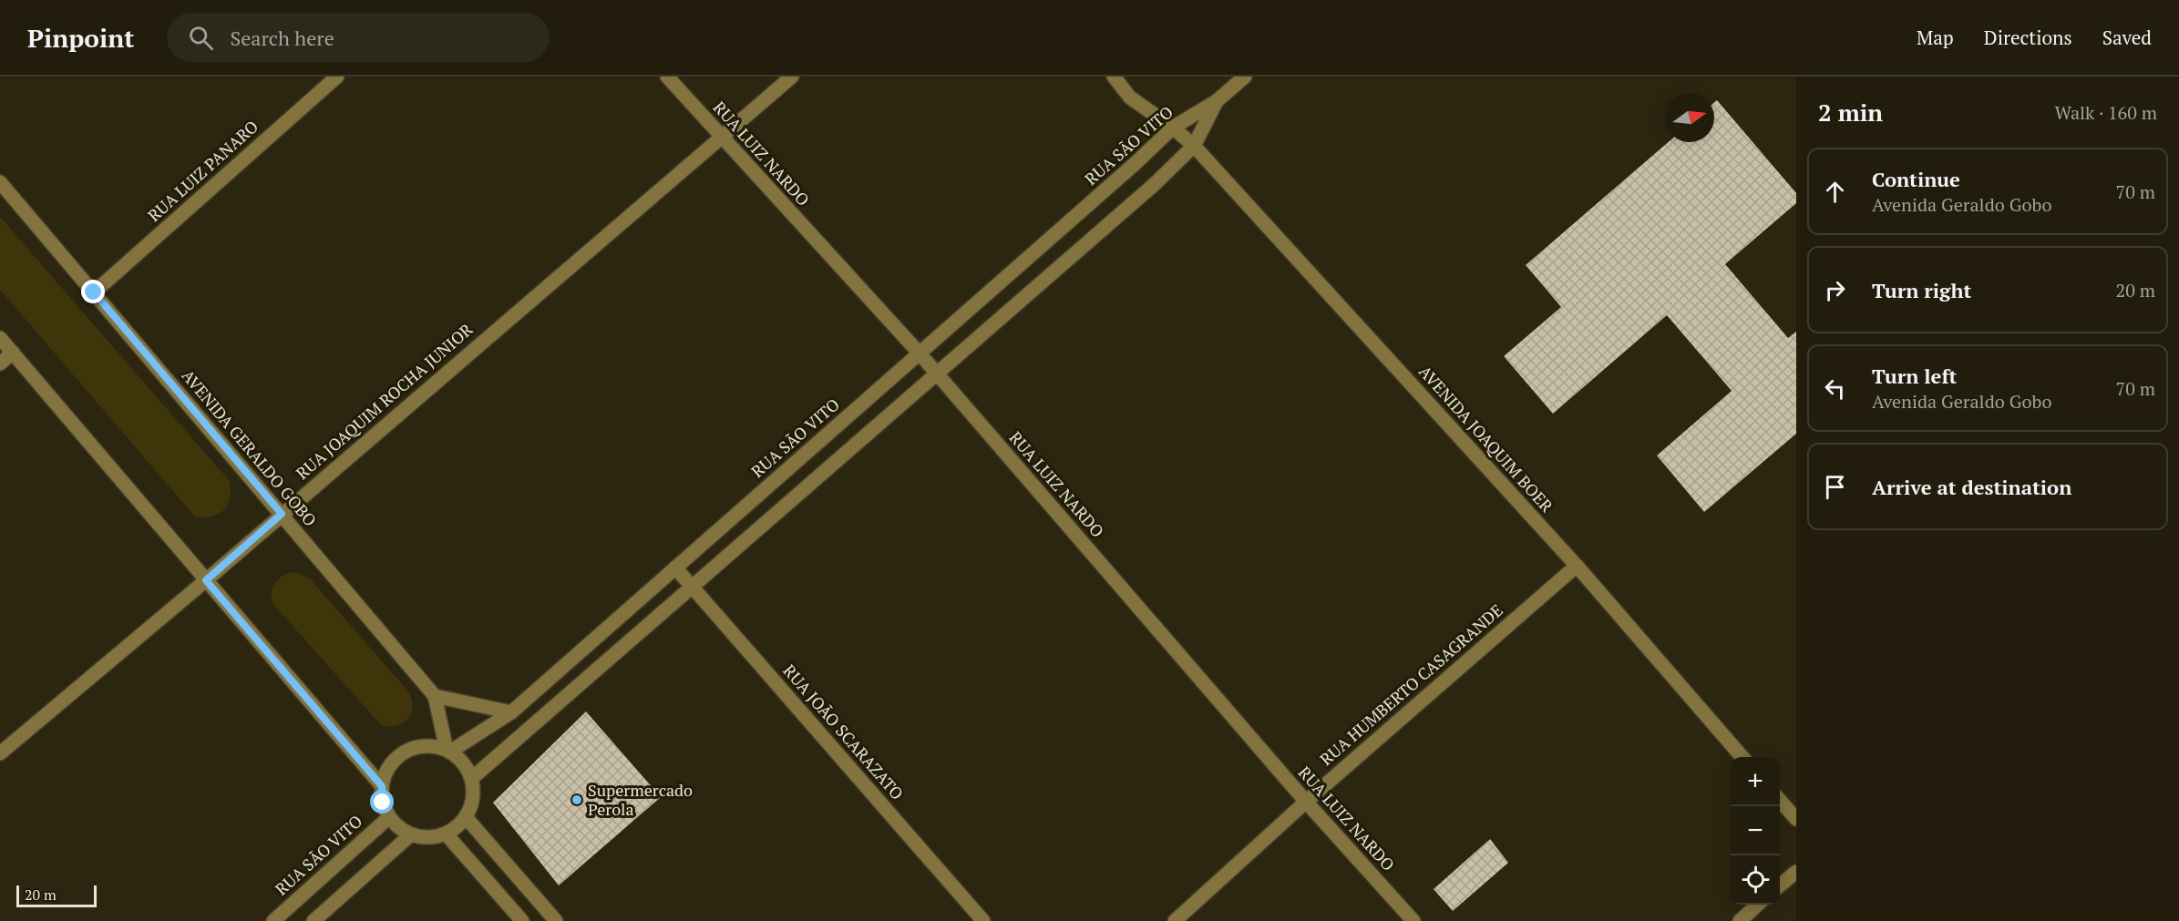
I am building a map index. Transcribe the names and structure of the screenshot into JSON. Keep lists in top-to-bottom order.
{
  "streets": {
    "street": [
      "RUA SÃO VITO",
      "RUA LUIZ NARDO",
      "RUA LUIZ PANARO",
      "RUA JOAQUIM ROCHA JUNIOR",
      "AVENIDA JOAQUIM BOER",
      "AVENIDA GERALDO GOBO",
      "RUA HUMBERTO CASAGRANDE",
      "RUA JOÃO SCARAZATO"
    ]
  },
  "crossings": [
    ["RUA SÃO VITO", "RUA LUIZ NARDO"],
    ["RUA SÃO VITO", "AVENIDA JOAQUIM BOER"],
    ["RUA SÃO VITO", "AVENIDA GERALDO GOBO"],
    ["RUA SÃO VITO", "RUA JOÃO SCARAZATO"],
    ["RUA LUIZ NARDO", "RUA JOAQUIM ROCHA JUNIOR"],
    ["RUA LUIZ NARDO", "RUA HUMBERTO CASAGRANDE"],
    ["RUA LUIZ PANARO", "AVENIDA GERALDO GOBO"],
    ["RUA JOAQUIM ROCHA JUNIOR", "AVENIDA GERALDO GOBO"],
    ["AVENIDA JOAQUIM BOER", "RUA HUMBERTO CASAGRANDE"]
  ],
  "places": ["Supermercado Perola"],
  "scale_bar": "20 m",
  "north": "right",
  "page": {
    "header": "Pinpoint",
    "search": "Search here",
    "nav": ["Map", "Directions", "Saved"],
    "heading": ["2 min", "Walk · 160 m"],
    "list": [
      ["Continue", "Avenida Geraldo Gobo", "70 m"],
      ["Turn right", "20 m"],
      ["Turn left", "Avenida Geraldo Gobo", "70 m"],
      "Arrive at destination"
    ],
    "map_buttons": ["+", "−"],
    "scale": "20 m"
  }
}
